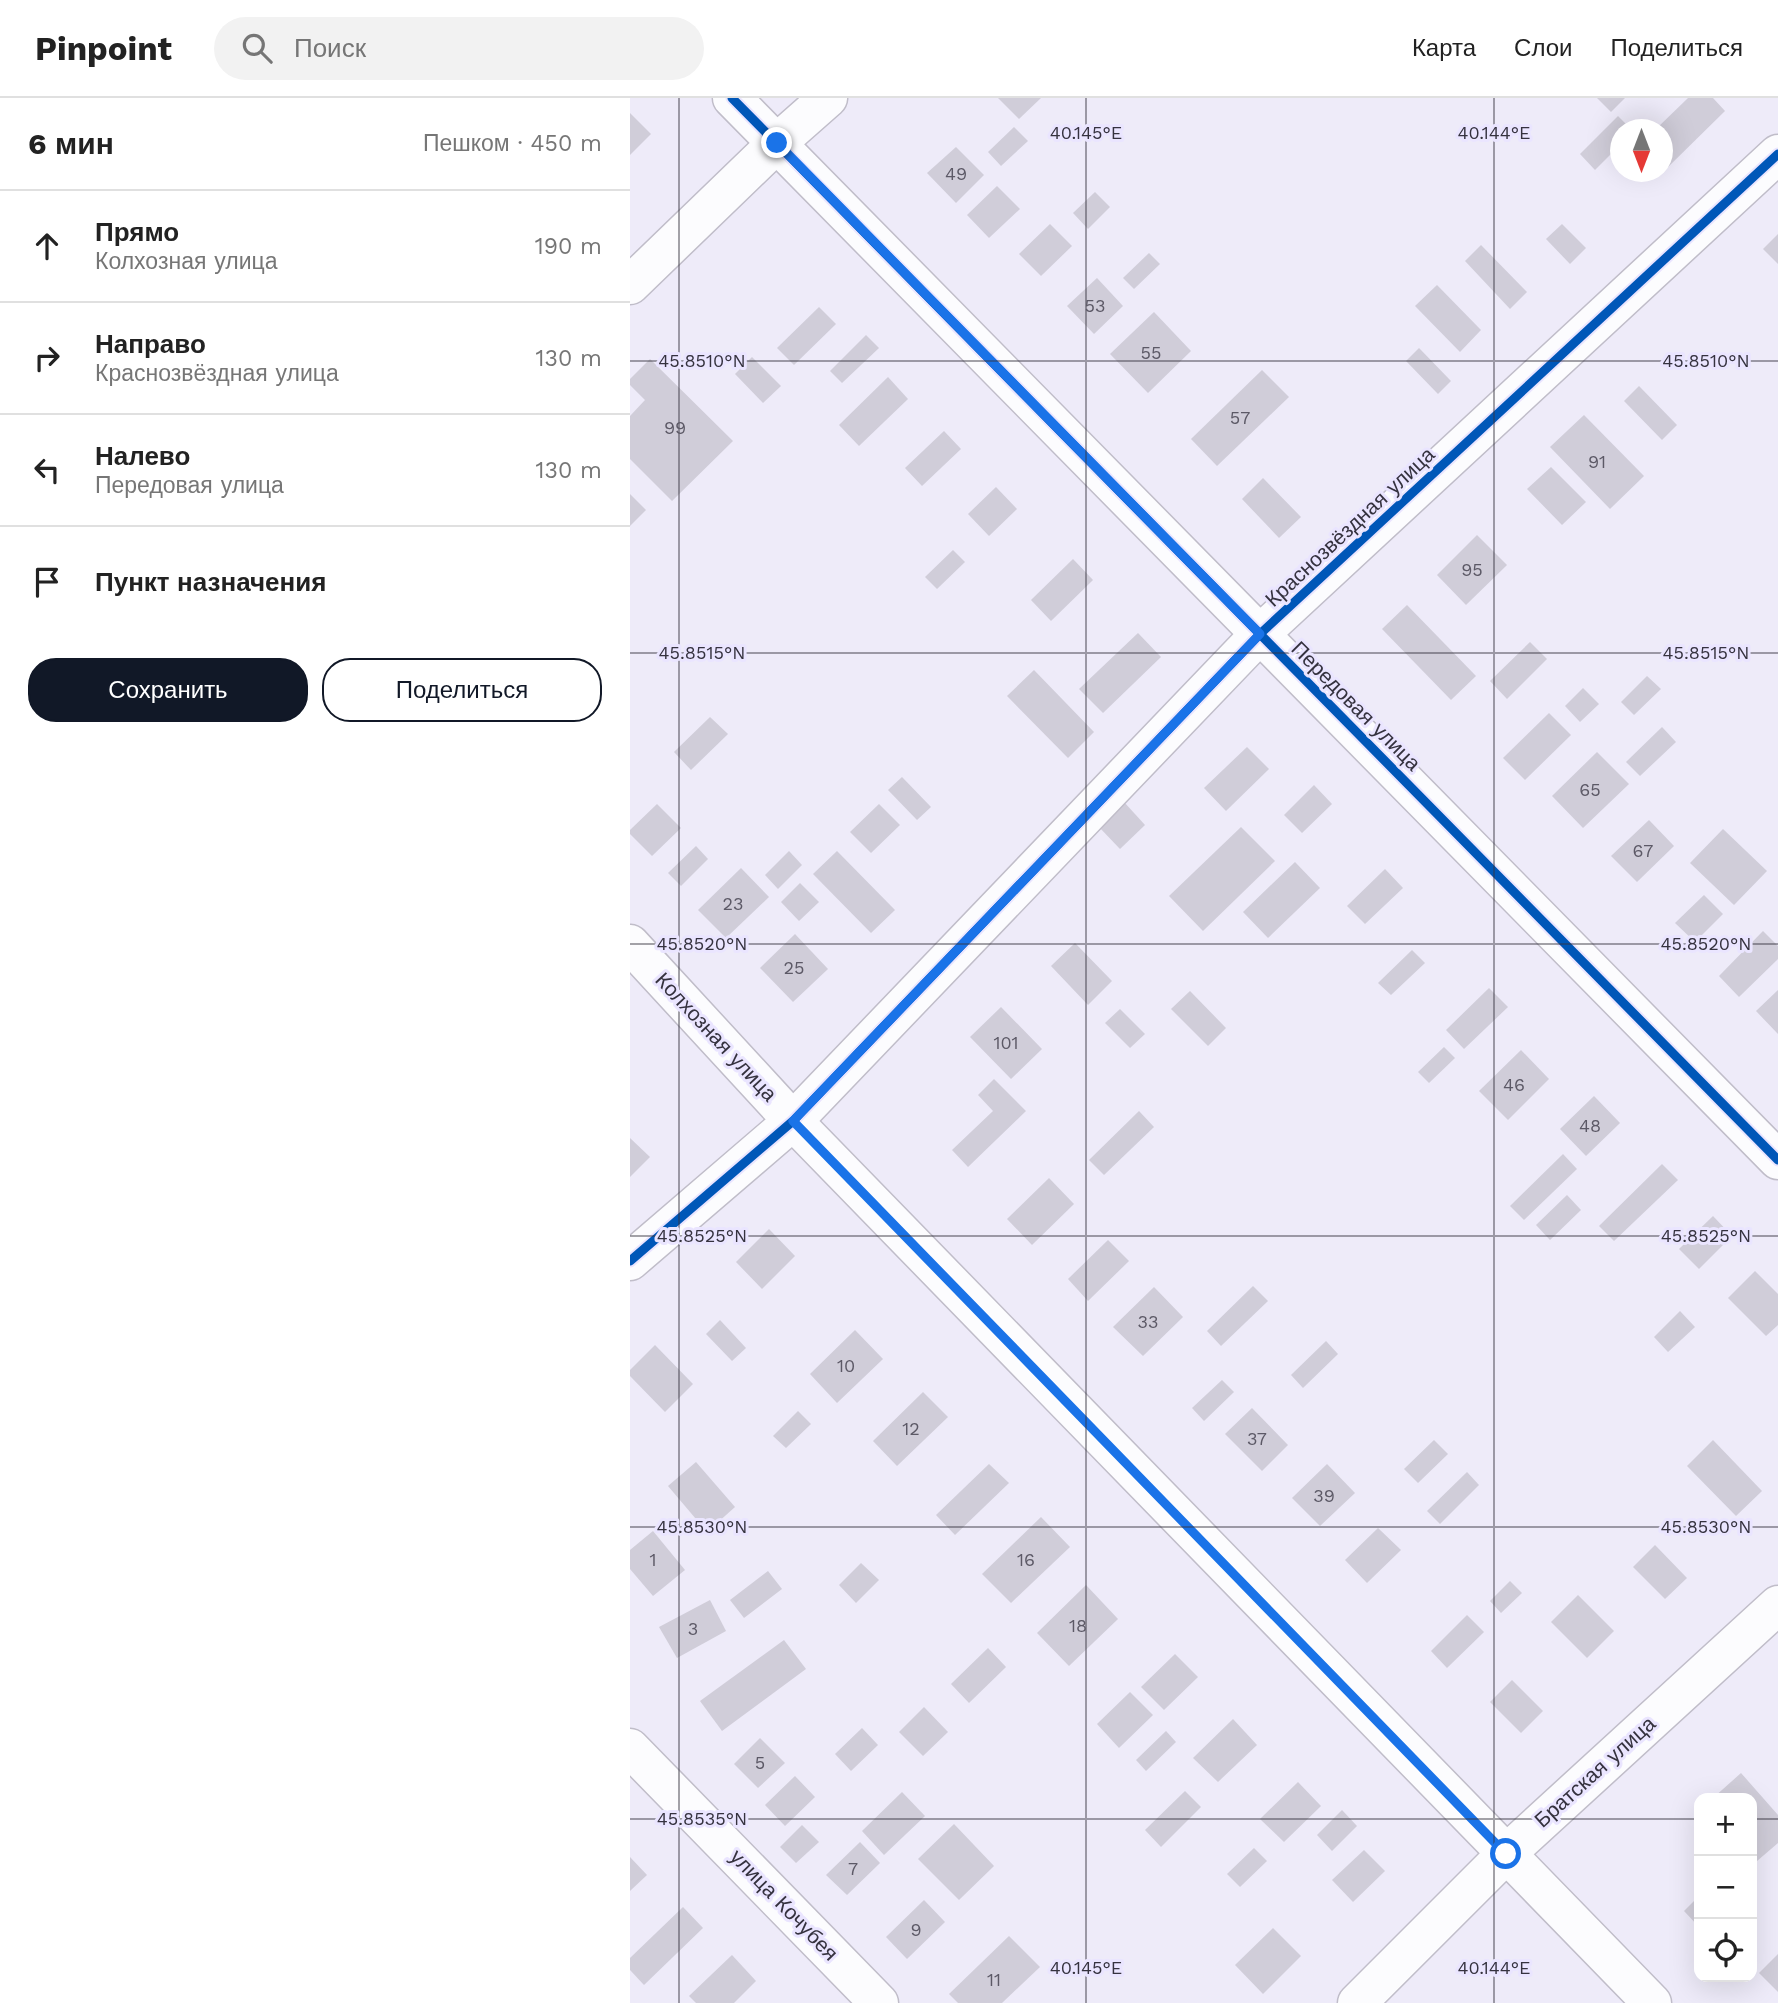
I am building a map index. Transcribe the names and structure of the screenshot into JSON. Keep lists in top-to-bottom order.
{
  "streets": {
    "street": [
      "Краснозвёздная улица",
      "Передовая улица",
      "Колхозная улица",
      "Братская улица",
      "улица Кочубея"
    ]
  },
  "crossings": [
    ["Краснозвёздная улица", "Передовая улица"],
    ["Краснозвёздная улица", "Колхозная улица"],
    ["Колхозная улица", "Братская улица"]
  ],
  "house_numbers": [
    "49",
    "53",
    "55",
    "57",
    "99",
    "91",
    "95",
    "65",
    "67",
    "23",
    "25",
    "101",
    "46",
    "48",
    "33",
    "10",
    "12",
    "37",
    "39",
    "1",
    "16",
    "18",
    "3",
    "5",
    "7",
    "9",
    "11"
  ],
  "north": "bottom",
  "page": {
    "header": "Pinpoint",
    "search": "Поиск",
    "nav": ["Карта", "Слои", "Поделиться"],
    "heading": ["6 мин", "Пешком · 450 m"],
    "list": [
      ["Прямо", "Колхозная улица", "190 m"],
      ["Направо", "Краснозвёздная улица", "130 m"],
      ["Налево", "Передовая улица", "130 m"],
      "Пункт назначения"
    ],
    "buttons": ["Сохранить", "Поделиться"],
    "map_buttons": ["+", "−"]
  },
  "coordinates": [
    "40.145°E",
    "40.144°E",
    "45.8510°N",
    "45.8515°N",
    "45.8520°N",
    "45.8525°N",
    "45.8530°N",
    "45.8535°N"
  ]
}
